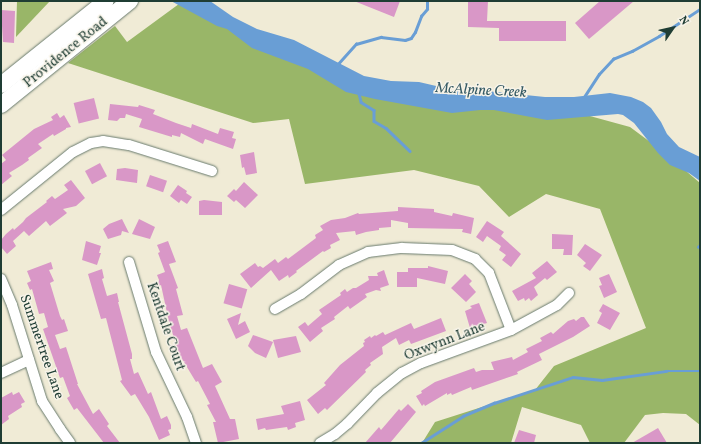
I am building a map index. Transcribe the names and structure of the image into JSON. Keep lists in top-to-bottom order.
{
  "streets": {
    "main road": ["Providence Road"],
    "street": ["Kentdale Court", "Oxwynn Lane", "Summertree Lane"]
  },
  "water": ["McAlpine Creek"],
  "north": "top right"
}
